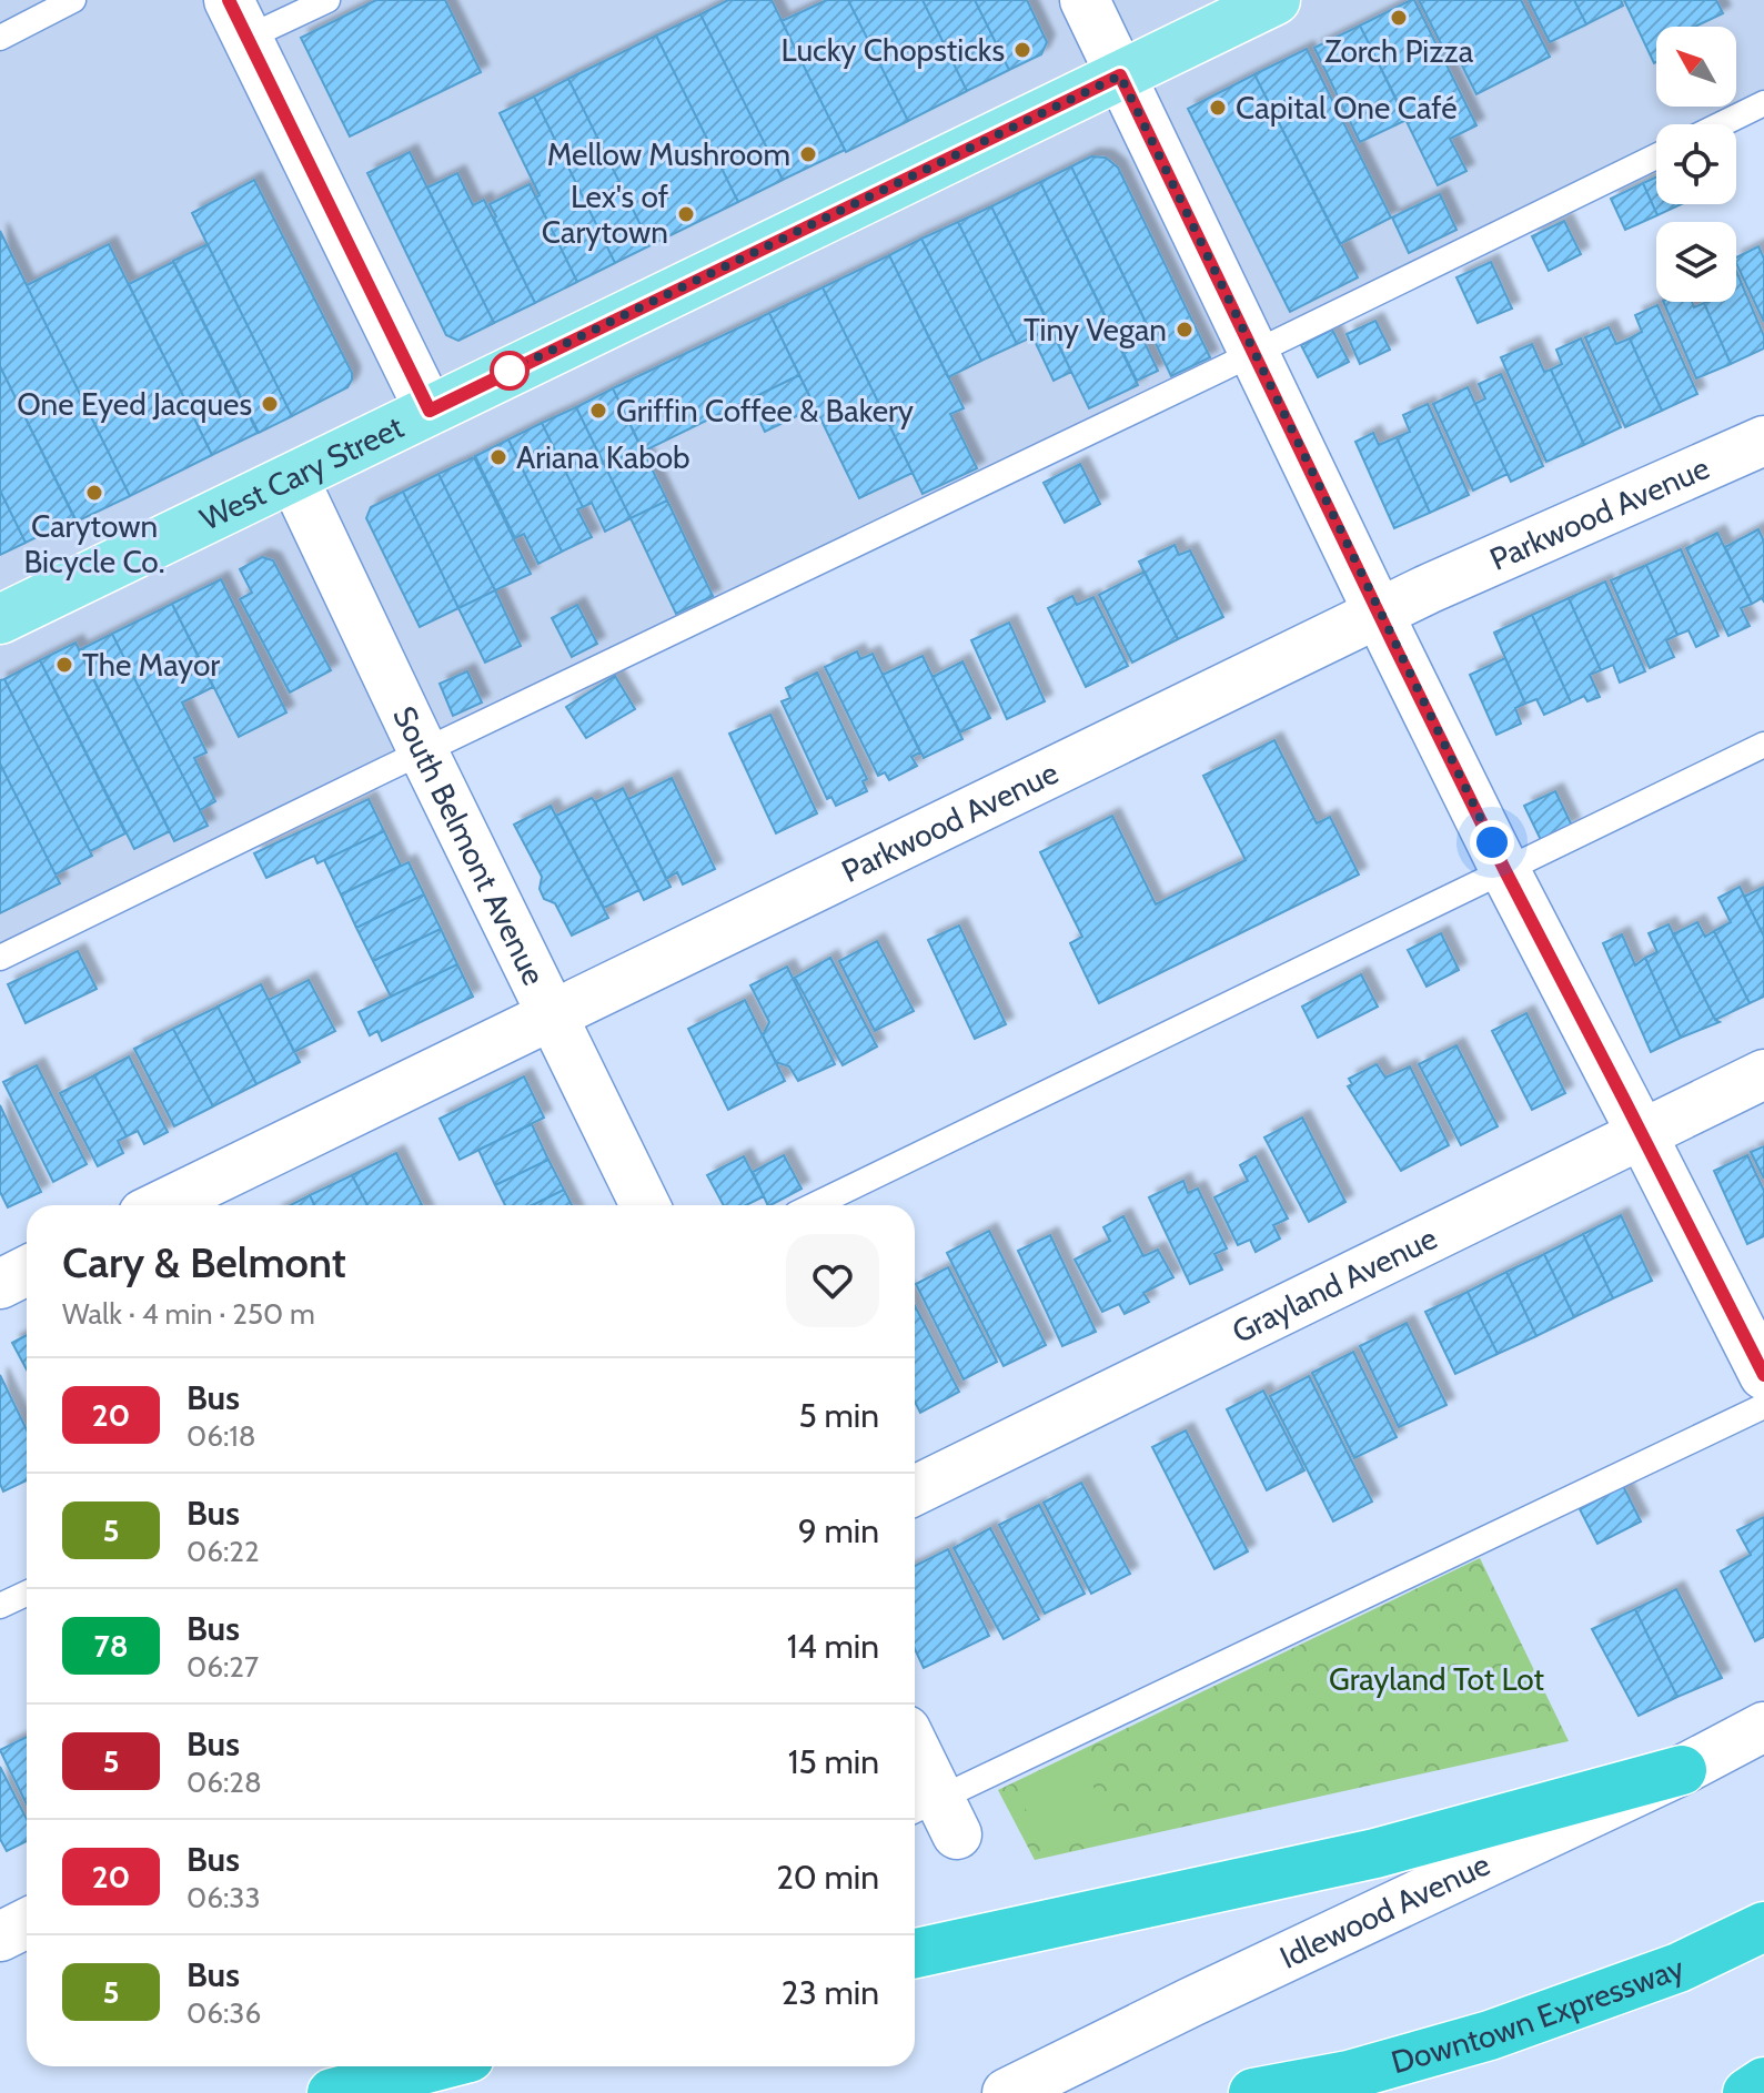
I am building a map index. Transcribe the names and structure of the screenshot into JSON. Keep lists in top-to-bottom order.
{
  "streets": {
    "highway": ["Downtown Expressway"],
    "main road": ["West Cary Street"],
    "street": [
      "Parkwood Avenue",
      "South Belmont Avenue",
      "Grayland Avenue",
      "Idlewood Avenue"
    ]
  },
  "crossings": [
    ["West Cary Street", "South Belmont Avenue"],
    ["Parkwood Avenue", "South Belmont Avenue"]
  ],
  "parks": ["Grayland Tot Lot"],
  "places": [
    "Zorch Pizza",
    "Lucky Chopsticks",
    "Capital One Café",
    "Mellow Mushroom",
    "Lex's of Carytown",
    "Tiny Vegan",
    "One Eyed Jacques",
    "Griffin Coffee & Bakery",
    "Ariana Kabob",
    "Carytown Bicycle Co.",
    "The Mayor"
  ],
  "lines": ["bus line 20"],
  "north": "top left",
  "page": {
    "heading": ["Cary & Belmont", "Walk · 4 min · 250 m"],
    "list": [
      {
        "mark": "20",
        "name": "Bus",
        "note": "06:18",
        "value": "5 min"
      },
      {
        "mark": "5",
        "name": "Bus",
        "note": "06:22",
        "value": "9 min"
      },
      {
        "mark": "78",
        "name": "Bus",
        "note": "06:27",
        "value": "14 min"
      },
      {
        "mark": "5",
        "name": "Bus",
        "note": "06:28",
        "value": "15 min"
      },
      {
        "mark": "20",
        "name": "Bus",
        "note": "06:33",
        "value": "20 min"
      },
      {
        "mark": "5",
        "name": "Bus",
        "note": "06:36",
        "value": "23 min"
      }
    ]
  }
}
